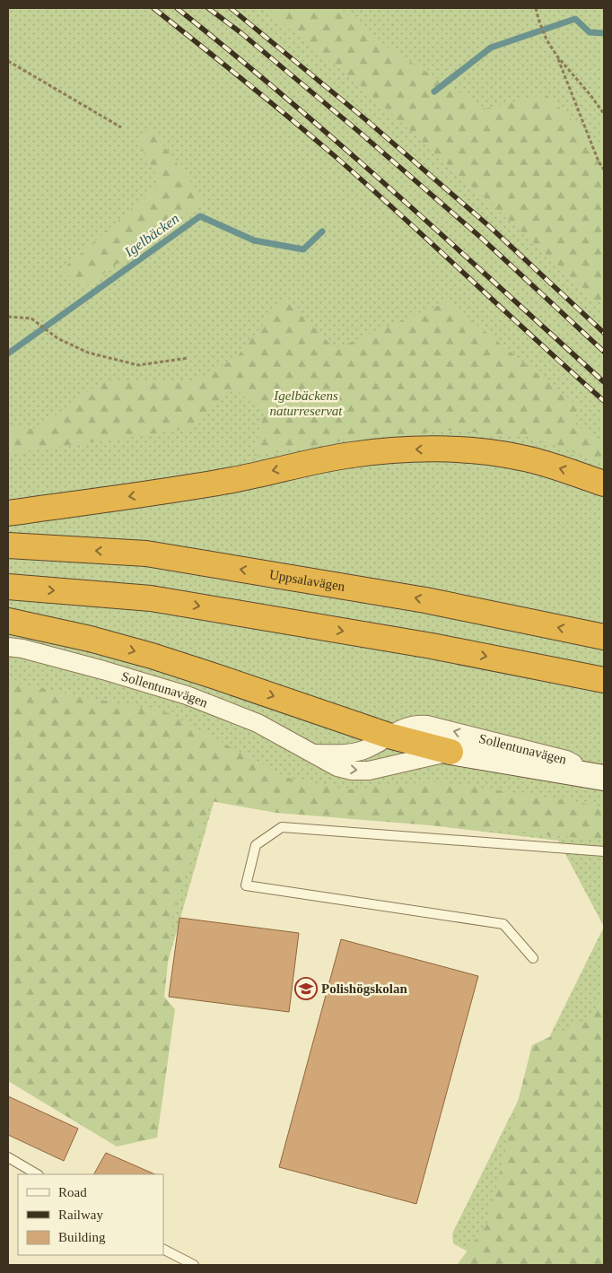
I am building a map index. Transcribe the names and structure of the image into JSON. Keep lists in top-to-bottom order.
{
  "streets": {
    "highway": ["Uppsalavägen"],
    "street": ["Sollentunavägen"]
  },
  "water": ["Igelbäcken"],
  "parks": ["Igelbäckens naturreservat"],
  "places": {
    "school or university": ["Polishögskolan"]
  },
  "legend": ["Road", "Railway", "Building"]
}
